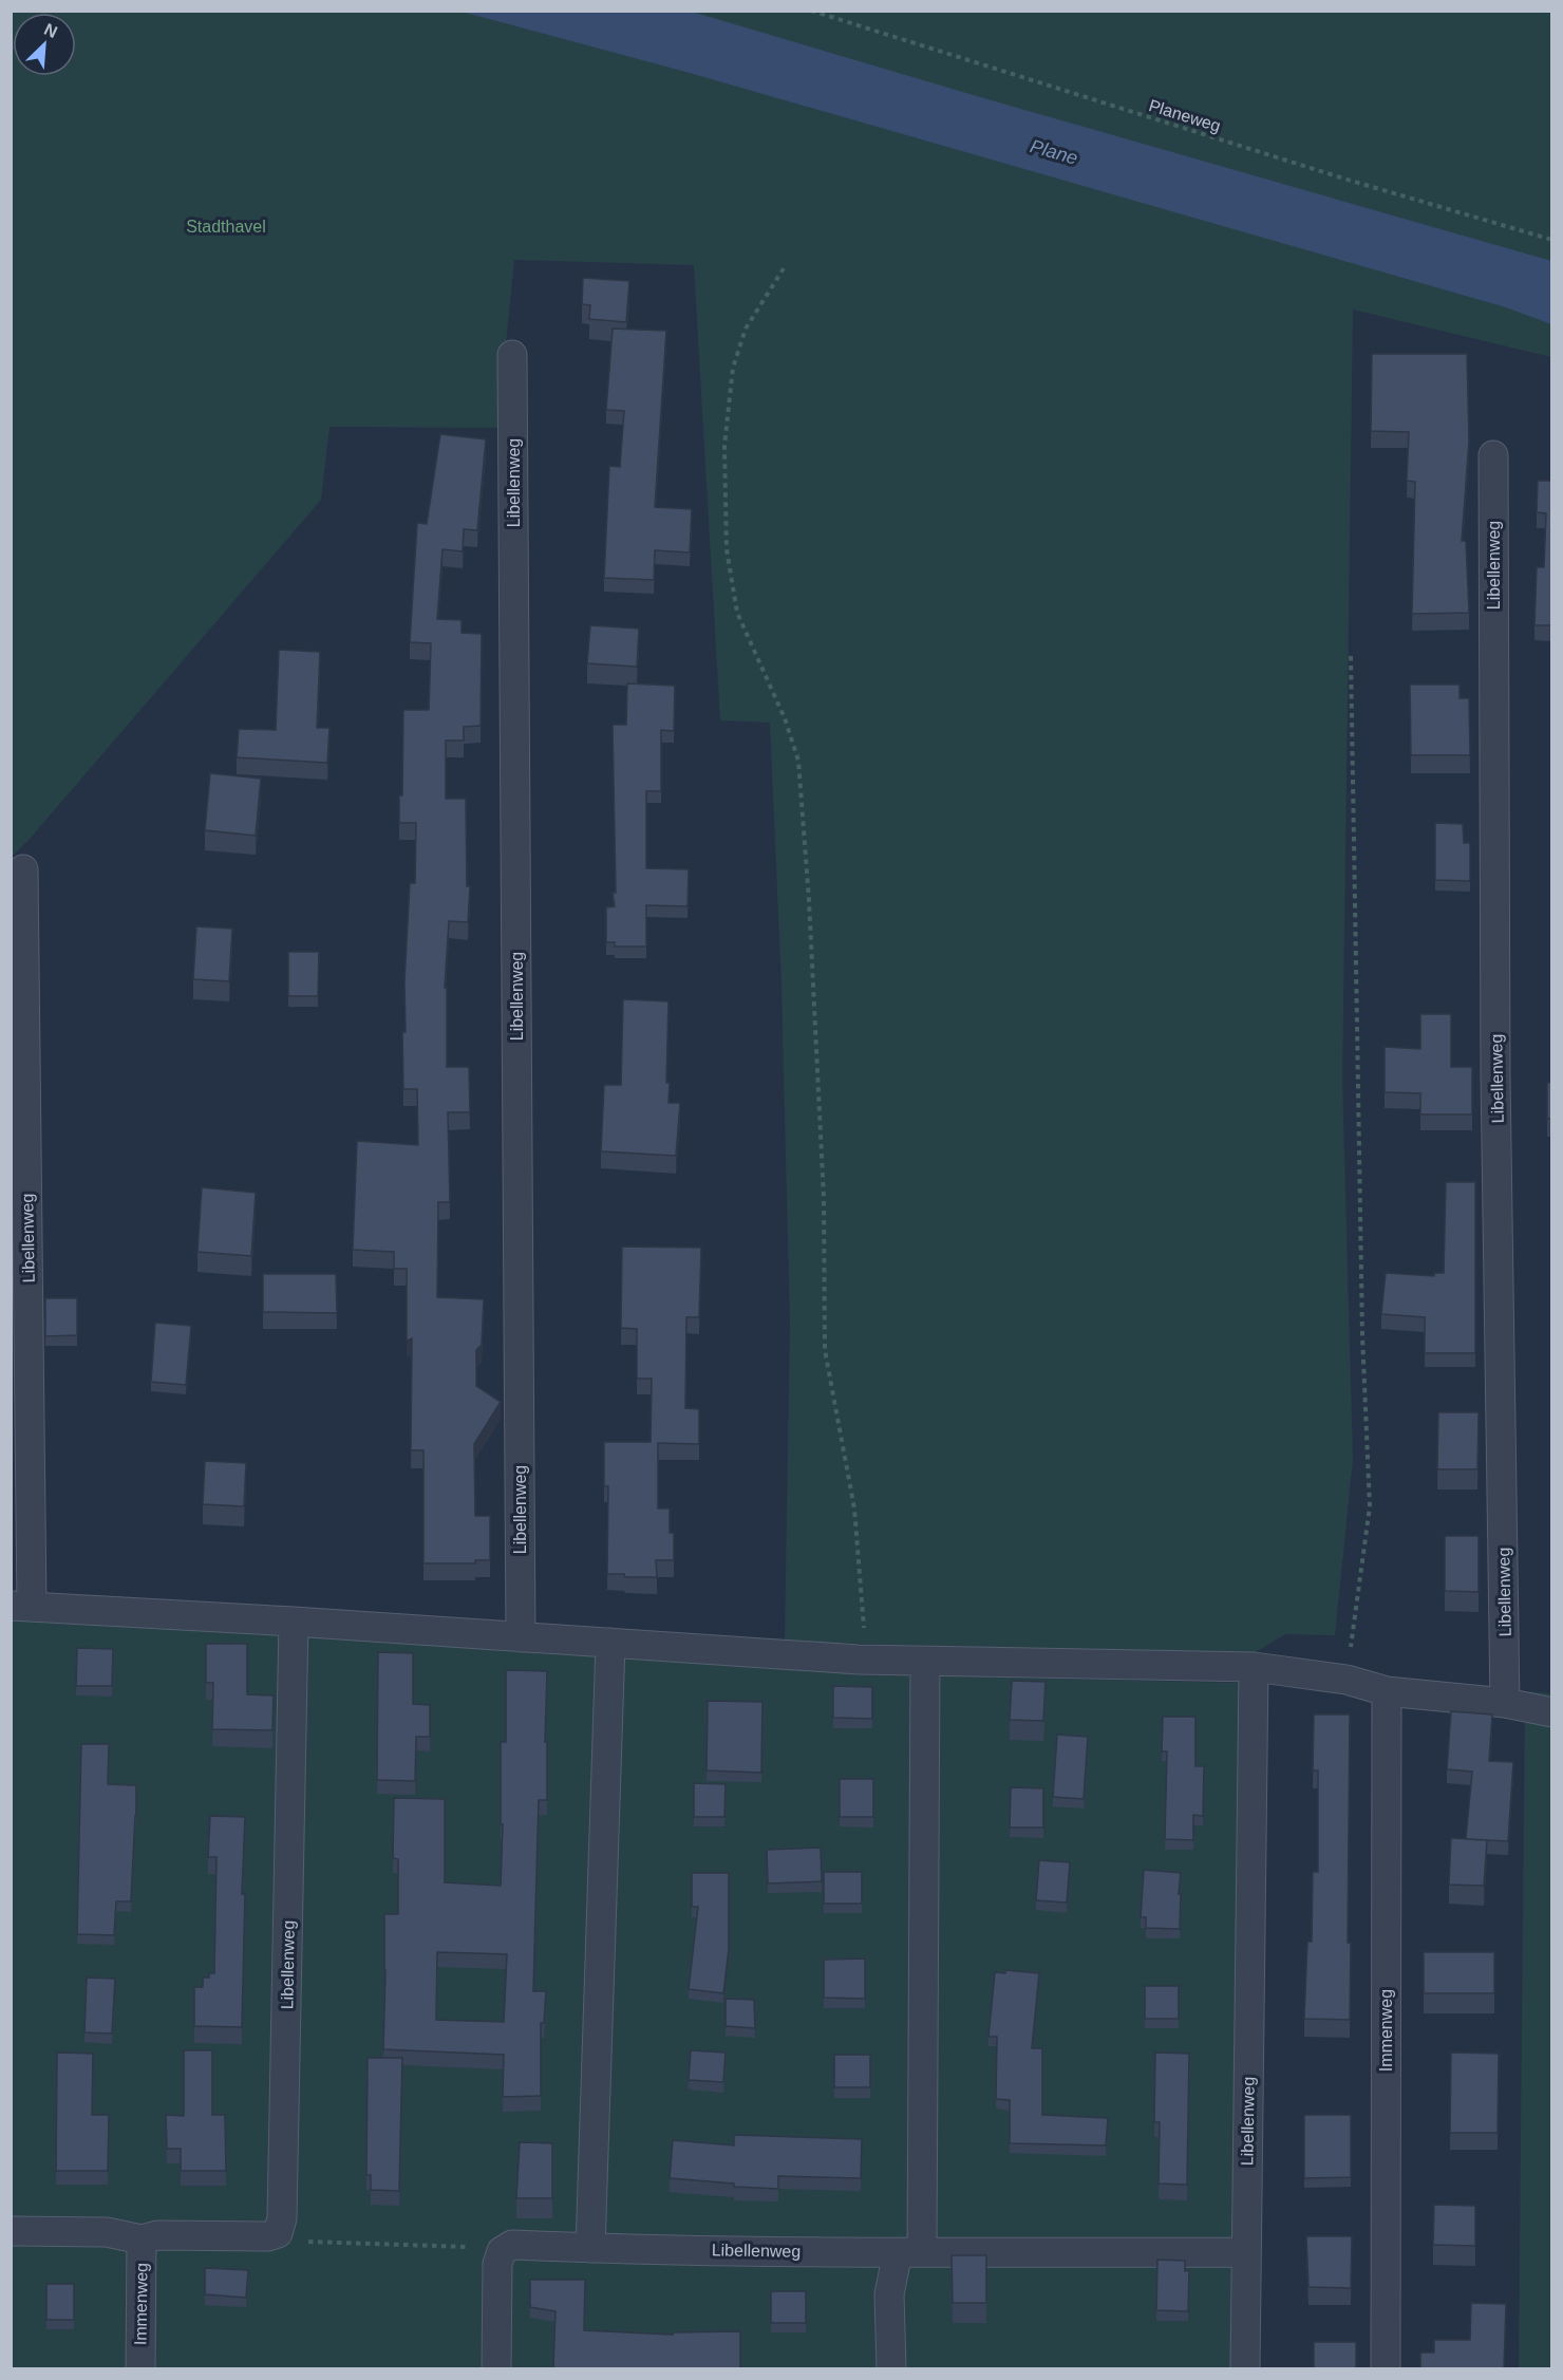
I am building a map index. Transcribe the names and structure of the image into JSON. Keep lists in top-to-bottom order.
{
  "streets": {
    "street": ["Libellenweg", "Immenweg"],
    "path": ["Planeweg"]
  },
  "crossings": [
    ["Libellenweg", "Immenweg"]
  ],
  "water": ["Plane"],
  "parks": ["Stadthavel"],
  "north": "top right"
}
